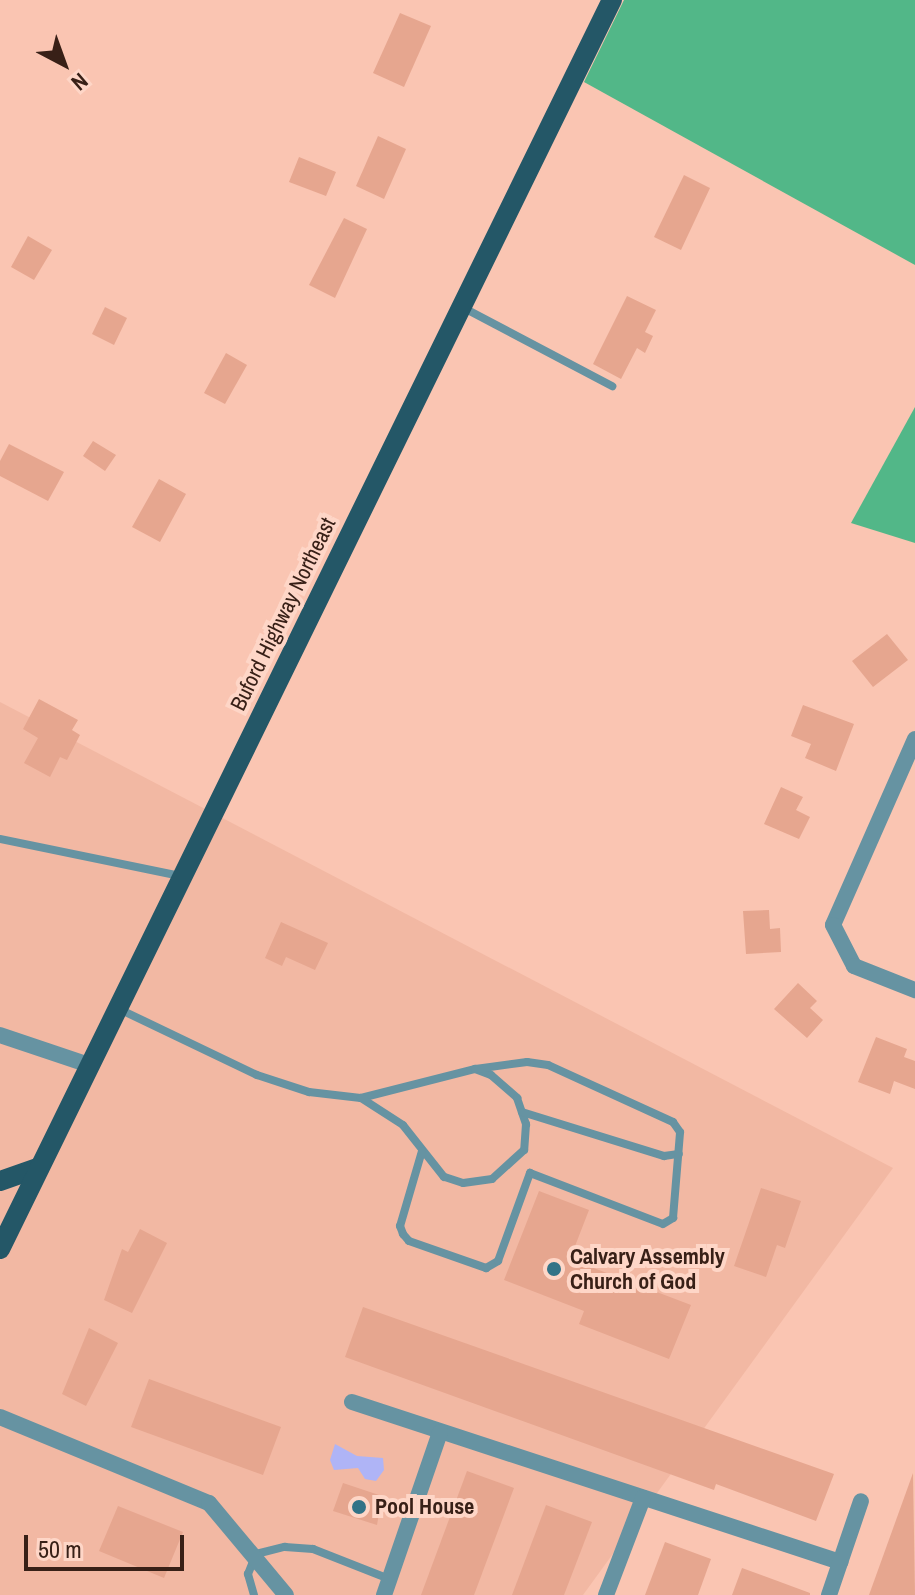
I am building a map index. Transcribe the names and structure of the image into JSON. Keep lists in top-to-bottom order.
{
  "streets": {
    "main road": ["Buford Highway Northeast"]
  },
  "places": ["Calvary Assembly Church of God", "Pool House"],
  "scale_bar": "50 m",
  "north": "bottom right"
}
